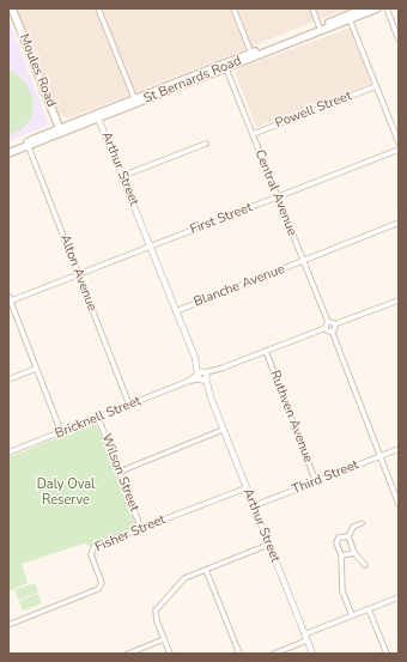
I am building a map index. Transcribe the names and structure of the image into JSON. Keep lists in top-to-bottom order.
{
  "streets": {
    "main road": ["Moules Road", "St Bernards Road"],
    "street": [
      "Powell Street",
      "Arthur Street",
      "Central Avenue",
      "First Street",
      "Alton Avenue",
      "Blanche Avenue",
      "Ruthven Avenue",
      "Bricknell Street",
      "Wilson Street",
      "Third Street",
      "Fisher Street"
    ]
  },
  "crossings": [
    ["Moules Road", "St Bernards Road"],
    ["St Bernards Road", "Arthur Street"],
    ["St Bernards Road", "Central Avenue"],
    ["St Bernards Road", "Alton Avenue"],
    ["Powell Street", "Central Avenue"],
    ["Arthur Street", "First Street"],
    ["Arthur Street", "Blanche Avenue"],
    ["Arthur Street", "Bricknell Street"],
    ["Arthur Street", "Third Street"],
    ["Arthur Street", "Fisher Street"],
    ["Central Avenue", "First Street"],
    ["Central Avenue", "Blanche Avenue"],
    ["First Street", "Alton Avenue"],
    ["Alton Avenue", "Bricknell Street"],
    ["Ruthven Avenue", "Bricknell Street"],
    ["Ruthven Avenue", "Third Street"],
    ["Bricknell Street", "Wilson Street"],
    ["Wilson Street", "Fisher Street"]
  ],
  "parks": ["Daly Oval Reserve"]
}
